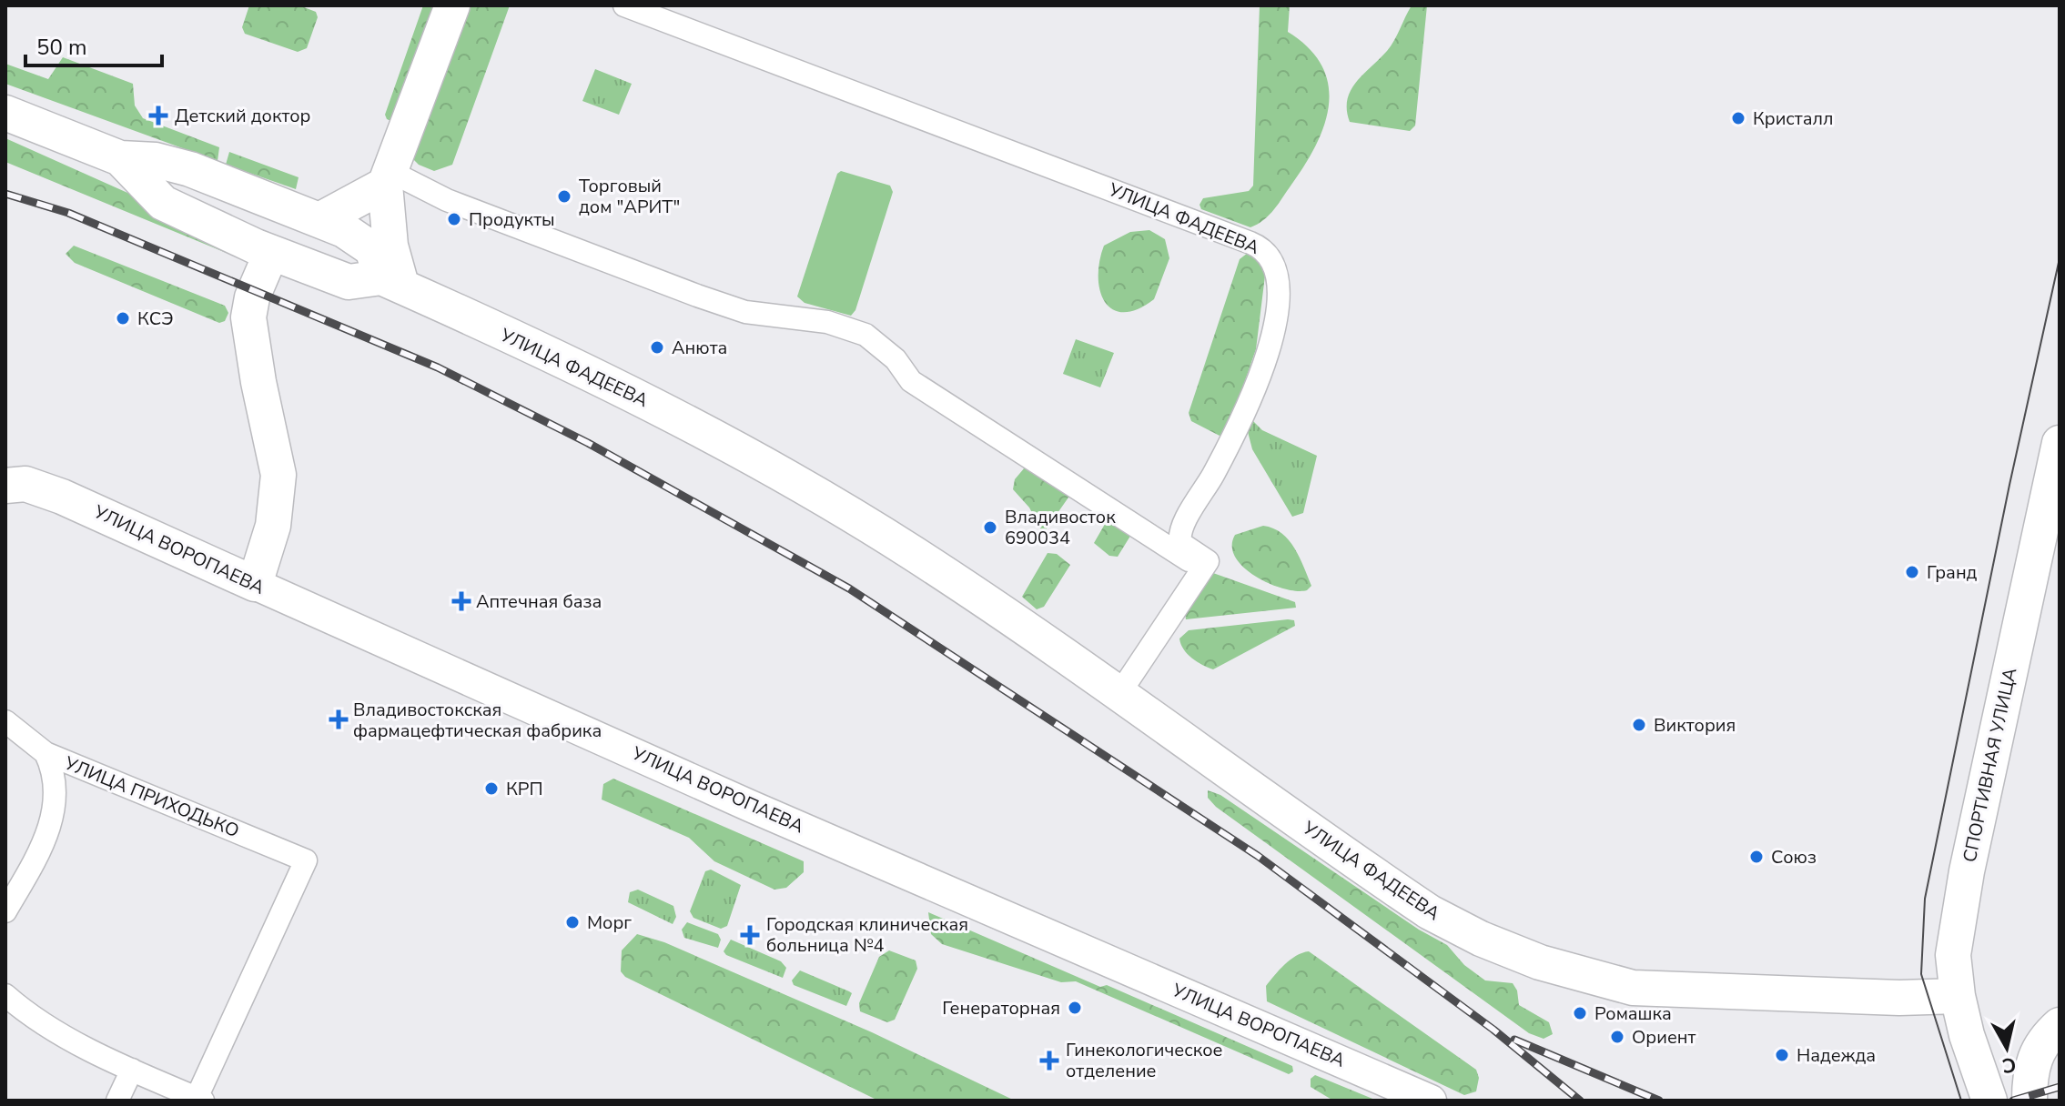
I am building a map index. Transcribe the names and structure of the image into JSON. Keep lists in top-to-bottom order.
{
  "streets": {
    "main road": ["УЛИЦА ФАДЕЕВА", "УЛИЦА ВОРОПАЕВА", "СПОРТИВНАЯ УЛИЦА"],
    "street": ["УЛИЦА ПРИХОДЬКО"]
  },
  "crossings": [
    ["УЛИЦА ФАДЕЕВА", "СПОРТИВНАЯ УЛИЦА"]
  ],
  "places": {
    "health": [
      "Детский доктор",
      "Аптечная база",
      "Владивостокская фармацефтическая фабрика",
      "Городская клиническая больница №4",
      "Гинекологическое отделение"
    ],
    "other": [
      "Кристалл",
      "Торговый дом \"АРИТ\"",
      "Продукты",
      "КСЭ",
      "Анюта",
      "Владивосток 690034",
      "Гранд",
      "Виктория",
      "КРП",
      "Союз",
      "Морг",
      "Генераторная",
      "Ромашка",
      "Ориент",
      "Надежда"
    ]
  },
  "scale_bar": "50 m",
  "north": "bottom"
}
